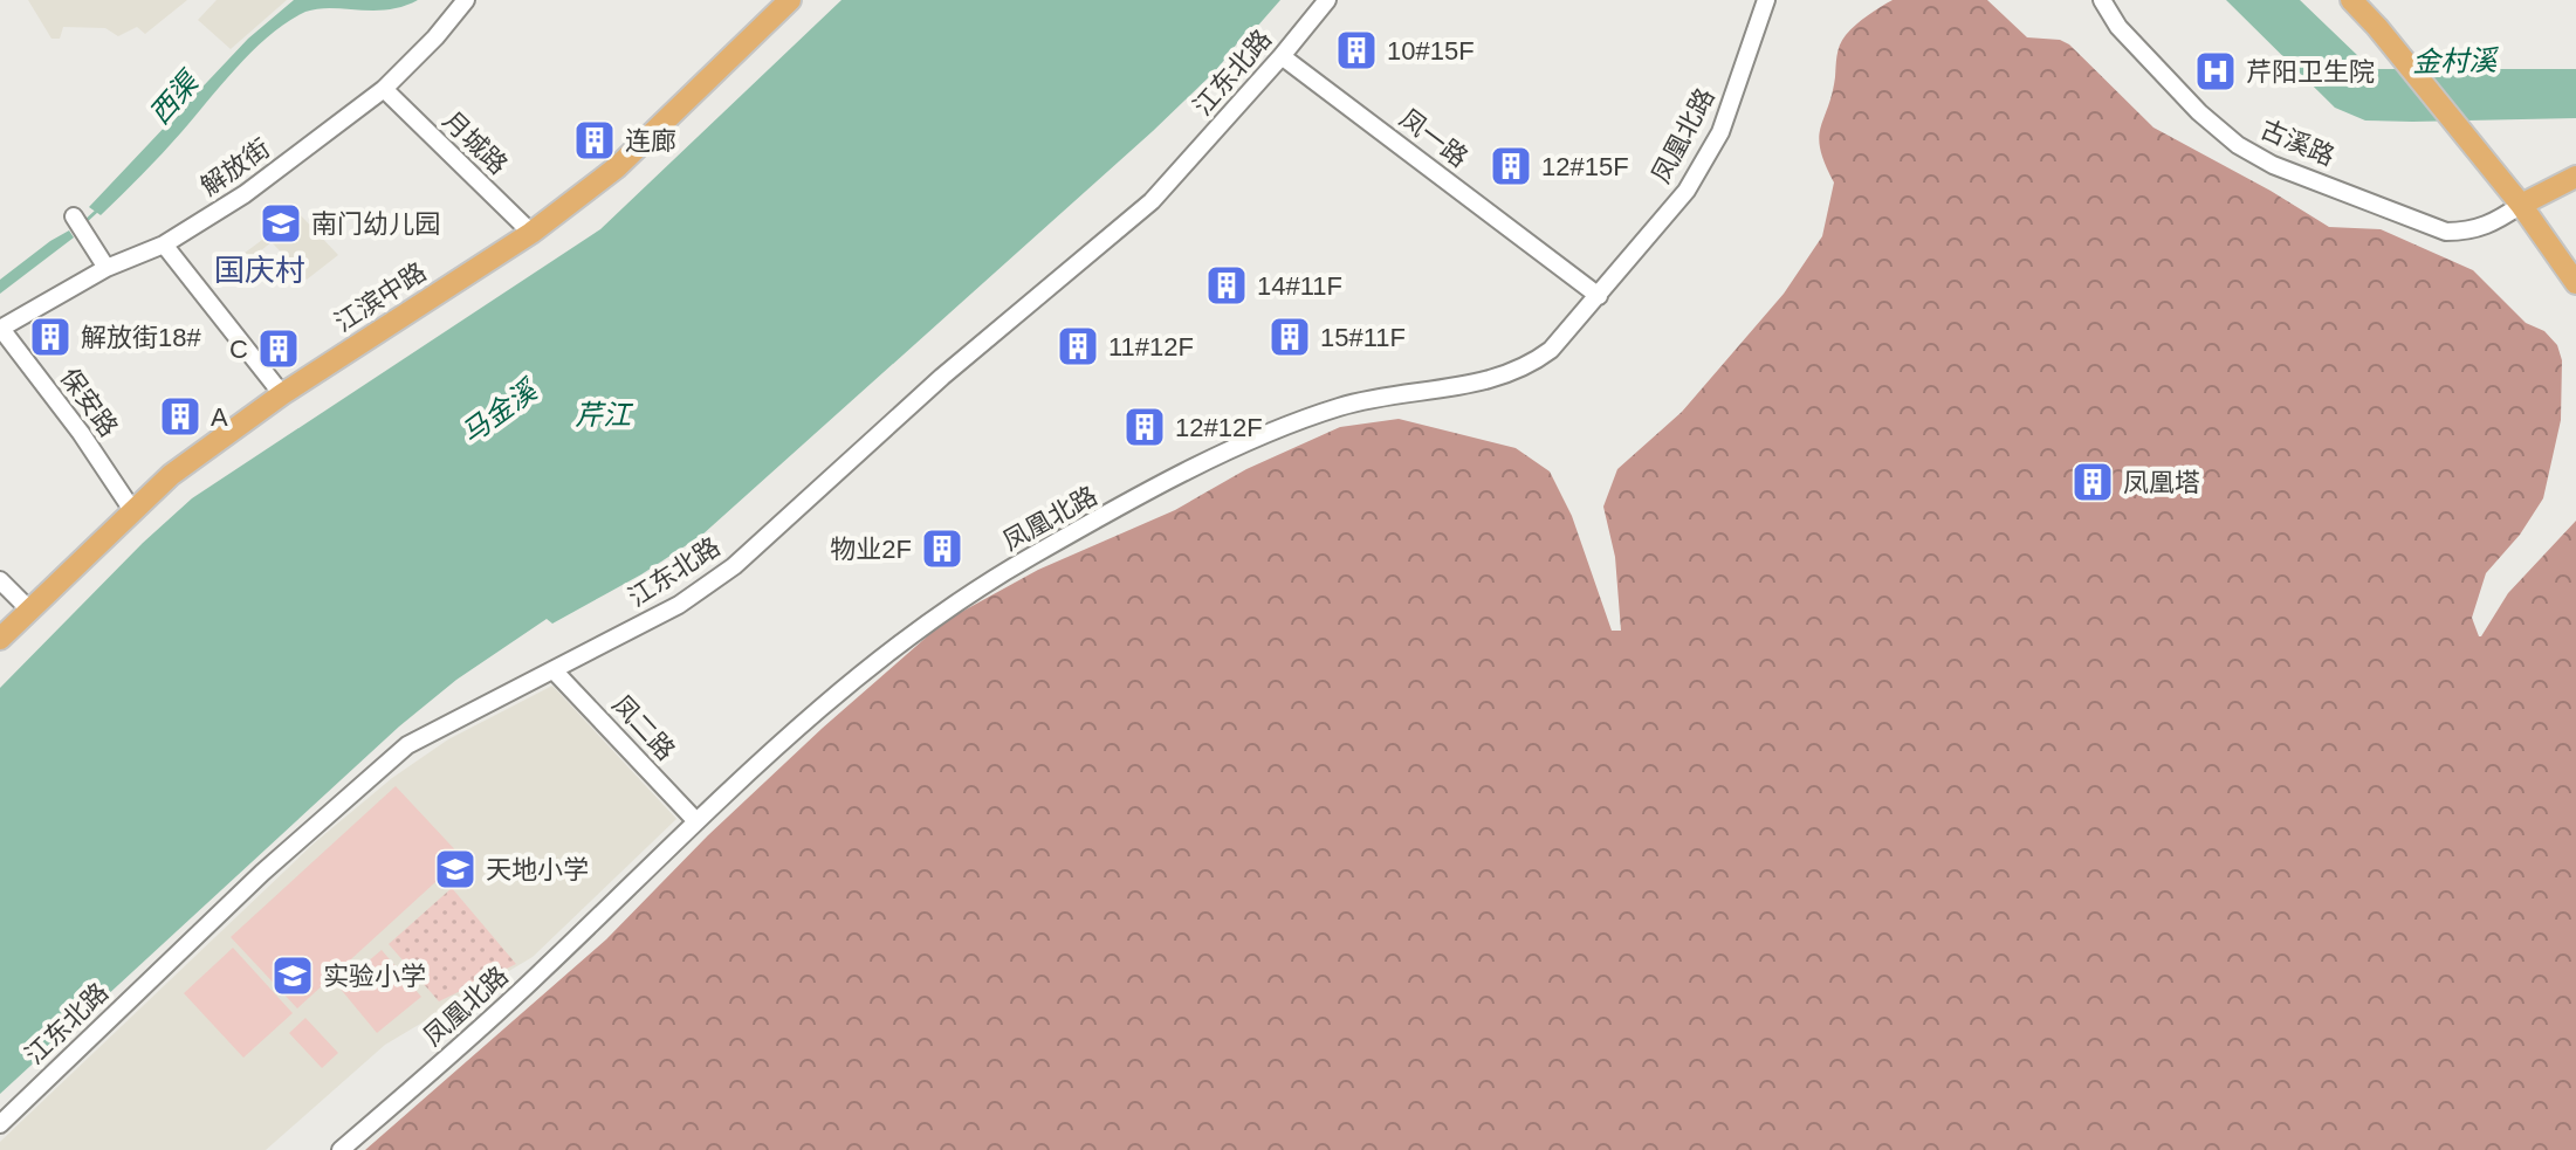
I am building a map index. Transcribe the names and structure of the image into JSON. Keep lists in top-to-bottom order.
{
  "streets": {
    "main road": ["江滨中路"],
    "street": [
      "江东北路",
      "凤凰北路",
      "凤一路",
      "月城路",
      "古溪路",
      "解放街",
      "保安路",
      "凤二路"
    ]
  },
  "crossings": [
    ["江东北路", "凤一路"],
    ["江东北路", "凤二路"],
    ["凤凰北路", "凤一路"],
    ["凤凰北路", "凤二路"],
    ["月城路", "解放街"],
    ["月城路", "江滨中路"],
    ["解放街", "保安路"],
    ["江滨中路", "保安路"]
  ],
  "districts": ["国庆村"],
  "water": [
    "金村溪",
    "西渠",
    "马金溪",
    "芹江"
  ],
  "places": {
    "building": [
      "10#15F",
      "连廊",
      "12#15F",
      "14#11F",
      "解放街18#",
      "15#11F",
      "11#12F",
      "C",
      "A",
      "12#12F",
      "凤凰塔",
      "物业2F"
    ],
    "hospital": ["芹阳卫生院"],
    "school or university": ["南门幼儿园", "天地小学", "实验小学"]
  }
}
